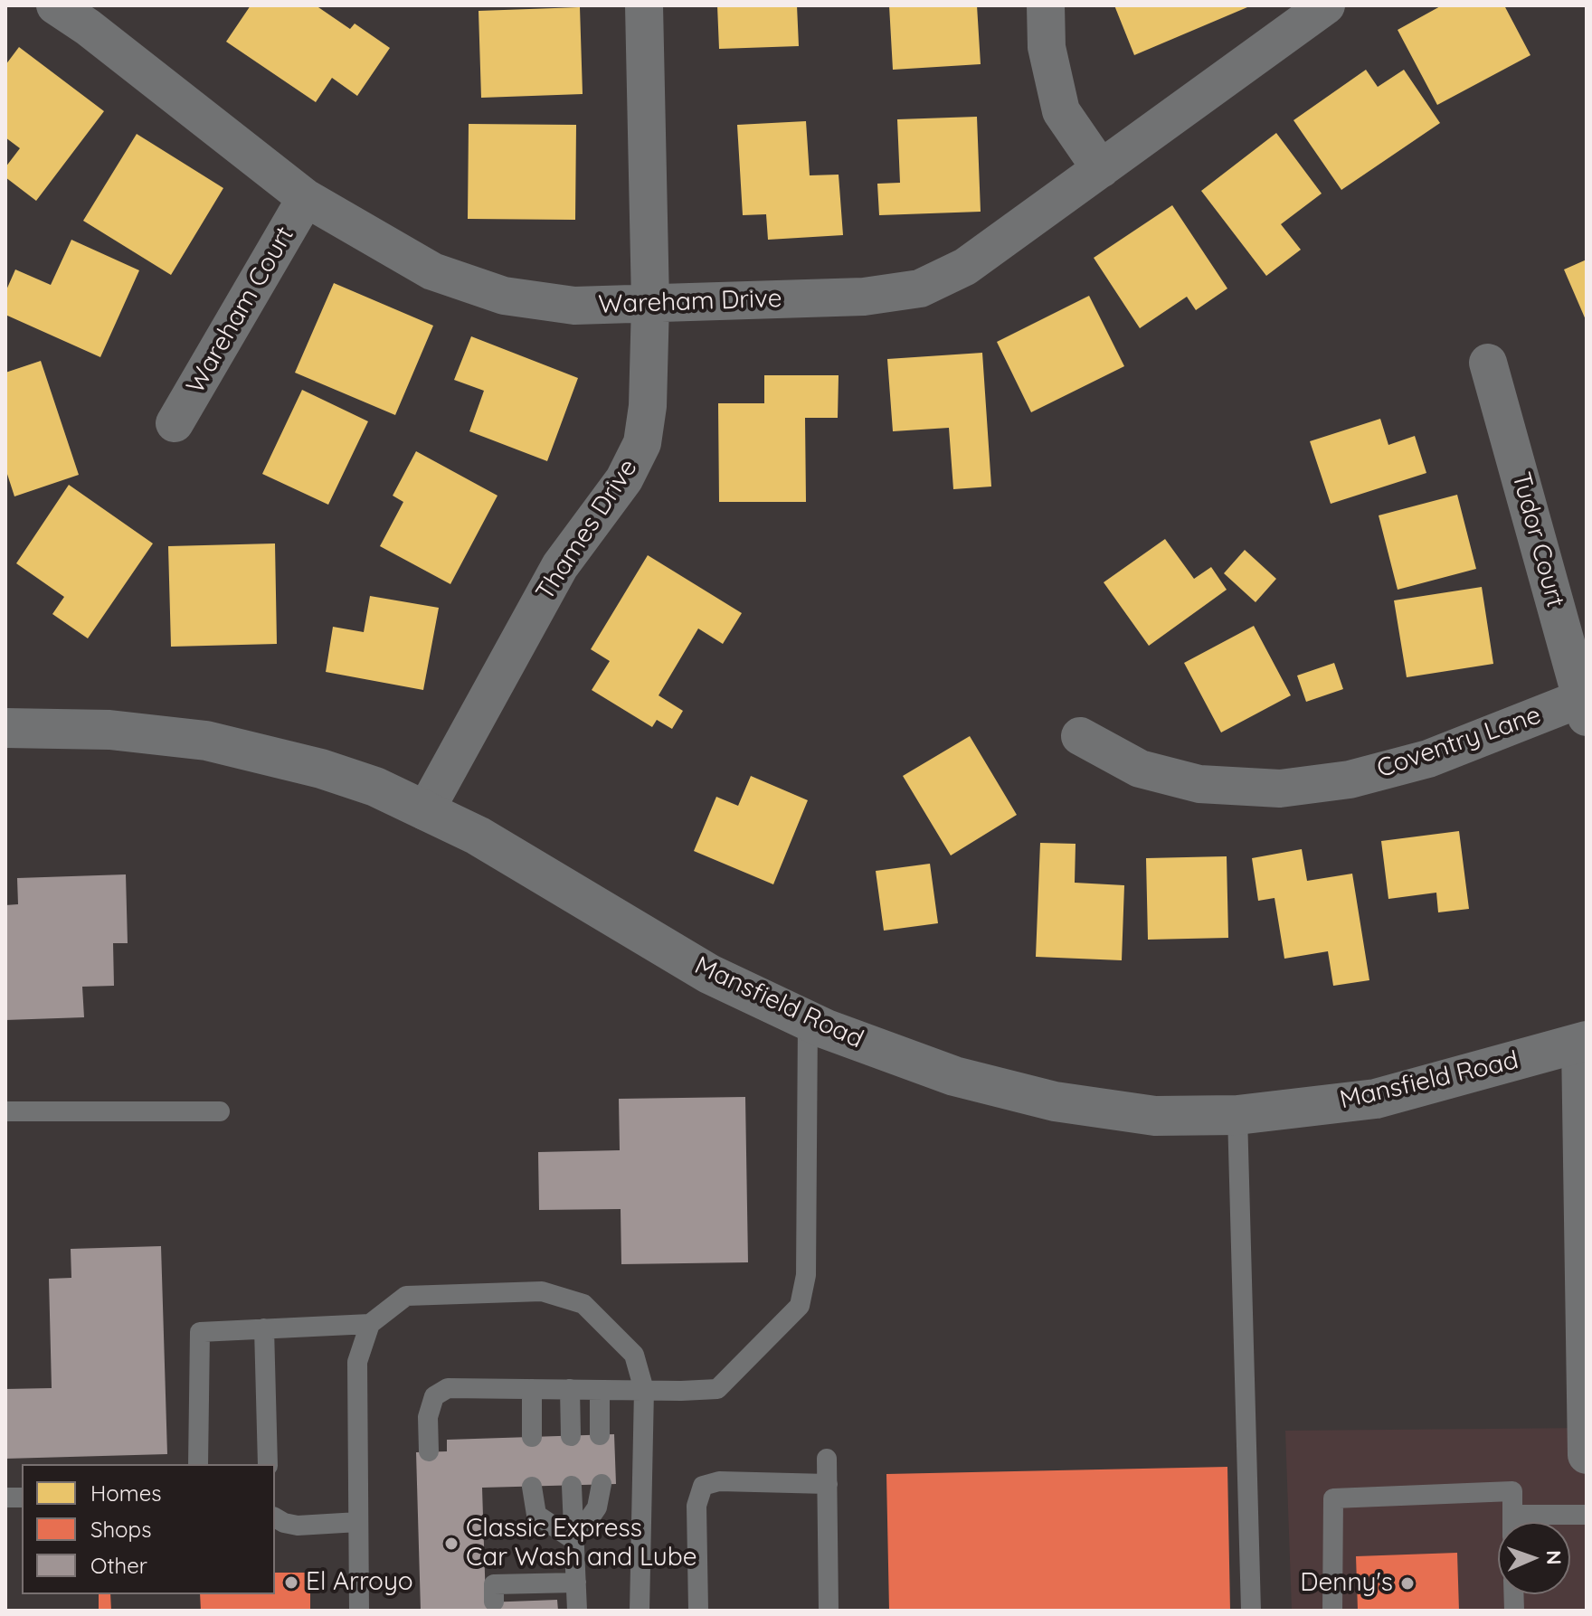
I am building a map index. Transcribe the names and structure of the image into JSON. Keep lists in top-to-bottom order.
{
  "streets": {
    "street": [
      "Wareham Drive",
      "Wareham Court",
      "Thames Drive",
      "Tudor Court",
      "Coventry Lane",
      "Mansfield Road"
    ]
  },
  "crossings": [
    ["Wareham Drive", "Wareham Court"],
    ["Wareham Drive", "Thames Drive"],
    ["Thames Drive", "Mansfield Road"],
    ["Tudor Court", "Coventry Lane"]
  ],
  "places": ["Classic Express Car Wash and Lube", "El Arroyo", "Denny's"],
  "legend": ["Homes", "Shops", "Other"],
  "north": "right"
}
